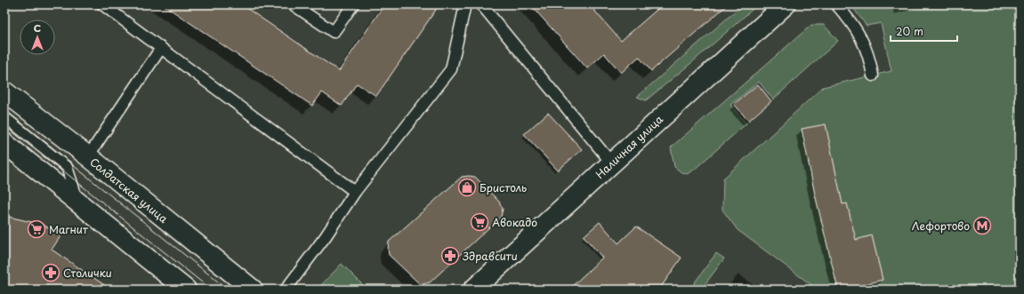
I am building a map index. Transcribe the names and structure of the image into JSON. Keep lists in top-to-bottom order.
{
  "streets": {
    "main road": ["Наличная улица", "Солдатская улица"]
  },
  "places": {
    "shop": ["Бристоль"],
    "supermarket": ["Авокадо", "Магнит"],
    "metro station": ["Лефортово"],
    "pharmacy": ["Здравсити", "Столички"]
  },
  "scale_bar": "20 m",
  "north": "top"
}
